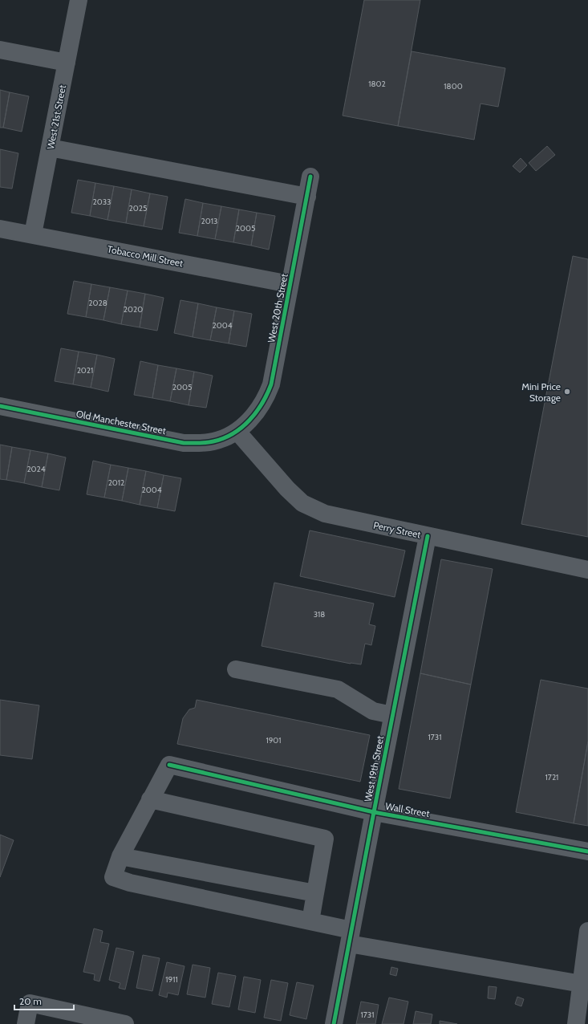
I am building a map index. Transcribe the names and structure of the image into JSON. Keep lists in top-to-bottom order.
{
  "streets": {
    "street": [
      "West 21st Street",
      "Tobacco Mill Street",
      "West 20th Street",
      "Old Manchester Street",
      "Perry Street",
      "West 19th Street",
      "Wall Street"
    ]
  },
  "crossings": [
    ["West 21st Street", "Tobacco Mill Street"],
    ["Tobacco Mill Street", "West 20th Street"],
    ["West 20th Street", "Old Manchester Street"],
    ["West 20th Street", "Perry Street"],
    ["Old Manchester Street", "Perry Street"],
    ["Perry Street", "West 19th Street"],
    ["West 19th Street", "Wall Street"]
  ],
  "places": ["Mini Price Storage"],
  "house_numbers": [
    "1802",
    "1800",
    "2033",
    "2025",
    "2013",
    "2005",
    "2028",
    "2020",
    "2004",
    "2021",
    "2005",
    "2024",
    "2012",
    "2004",
    "318",
    "1731",
    "1901",
    "1721",
    "1911",
    "1731"
  ],
  "scale_bar": "20 m"
}
